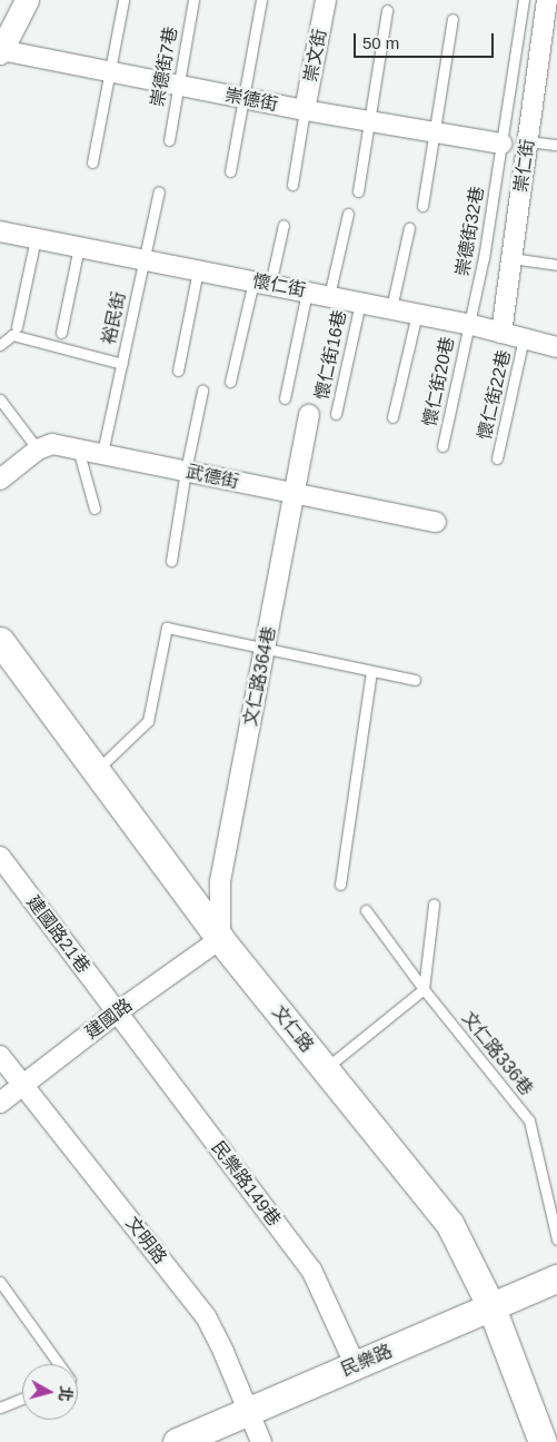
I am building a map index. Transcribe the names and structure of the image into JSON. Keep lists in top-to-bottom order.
{
  "streets": {
    "main road": ["文仁路", "民樂路"],
    "street": [
      "崇文街",
      "崇德街",
      "崇仁街",
      "懷仁街",
      "武德街",
      "文仁路364巷",
      "建國路21巷",
      "建國路",
      "民樂路149巷",
      "文明路"
    ],
    "lane": [
      "崇德街7巷",
      "崇德街32巷",
      "裕民街",
      "懷仁街16巷",
      "懷仁街20巷",
      "懷仁街22巷",
      "文仁路336巷"
    ]
  },
  "crossings": [
    ["崇文街", "崇德街"],
    ["崇德街7巷", "崇德街"],
    ["崇德街", "崇仁街"],
    ["崇德街", "崇德街32巷"],
    ["崇仁街", "崇德街32巷"],
    ["崇仁街", "懷仁街"],
    ["崇德街32巷", "懷仁街"],
    ["崇德街32巷", "懷仁街20巷"],
    ["懷仁街", "裕民街"],
    ["懷仁街", "懷仁街16巷"],
    ["懷仁街", "懷仁街20巷"],
    ["懷仁街", "懷仁街22巷"],
    ["裕民街", "武德街"],
    ["武德街", "文仁路364巷"],
    ["文仁路364巷", "建國路"],
    ["文仁路364巷", "文仁路"],
    ["建國路21巷", "建國路"],
    ["建國路21巷", "民樂路149巷"],
    ["建國路", "文仁路"],
    ["建國路", "民樂路149巷"],
    ["建國路", "文明路"],
    ["文仁路", "民樂路"],
    ["民樂路149巷", "民樂路"],
    ["文明路", "民樂路"]
  ],
  "scale_bar": "50 m",
  "north": "right"
}
